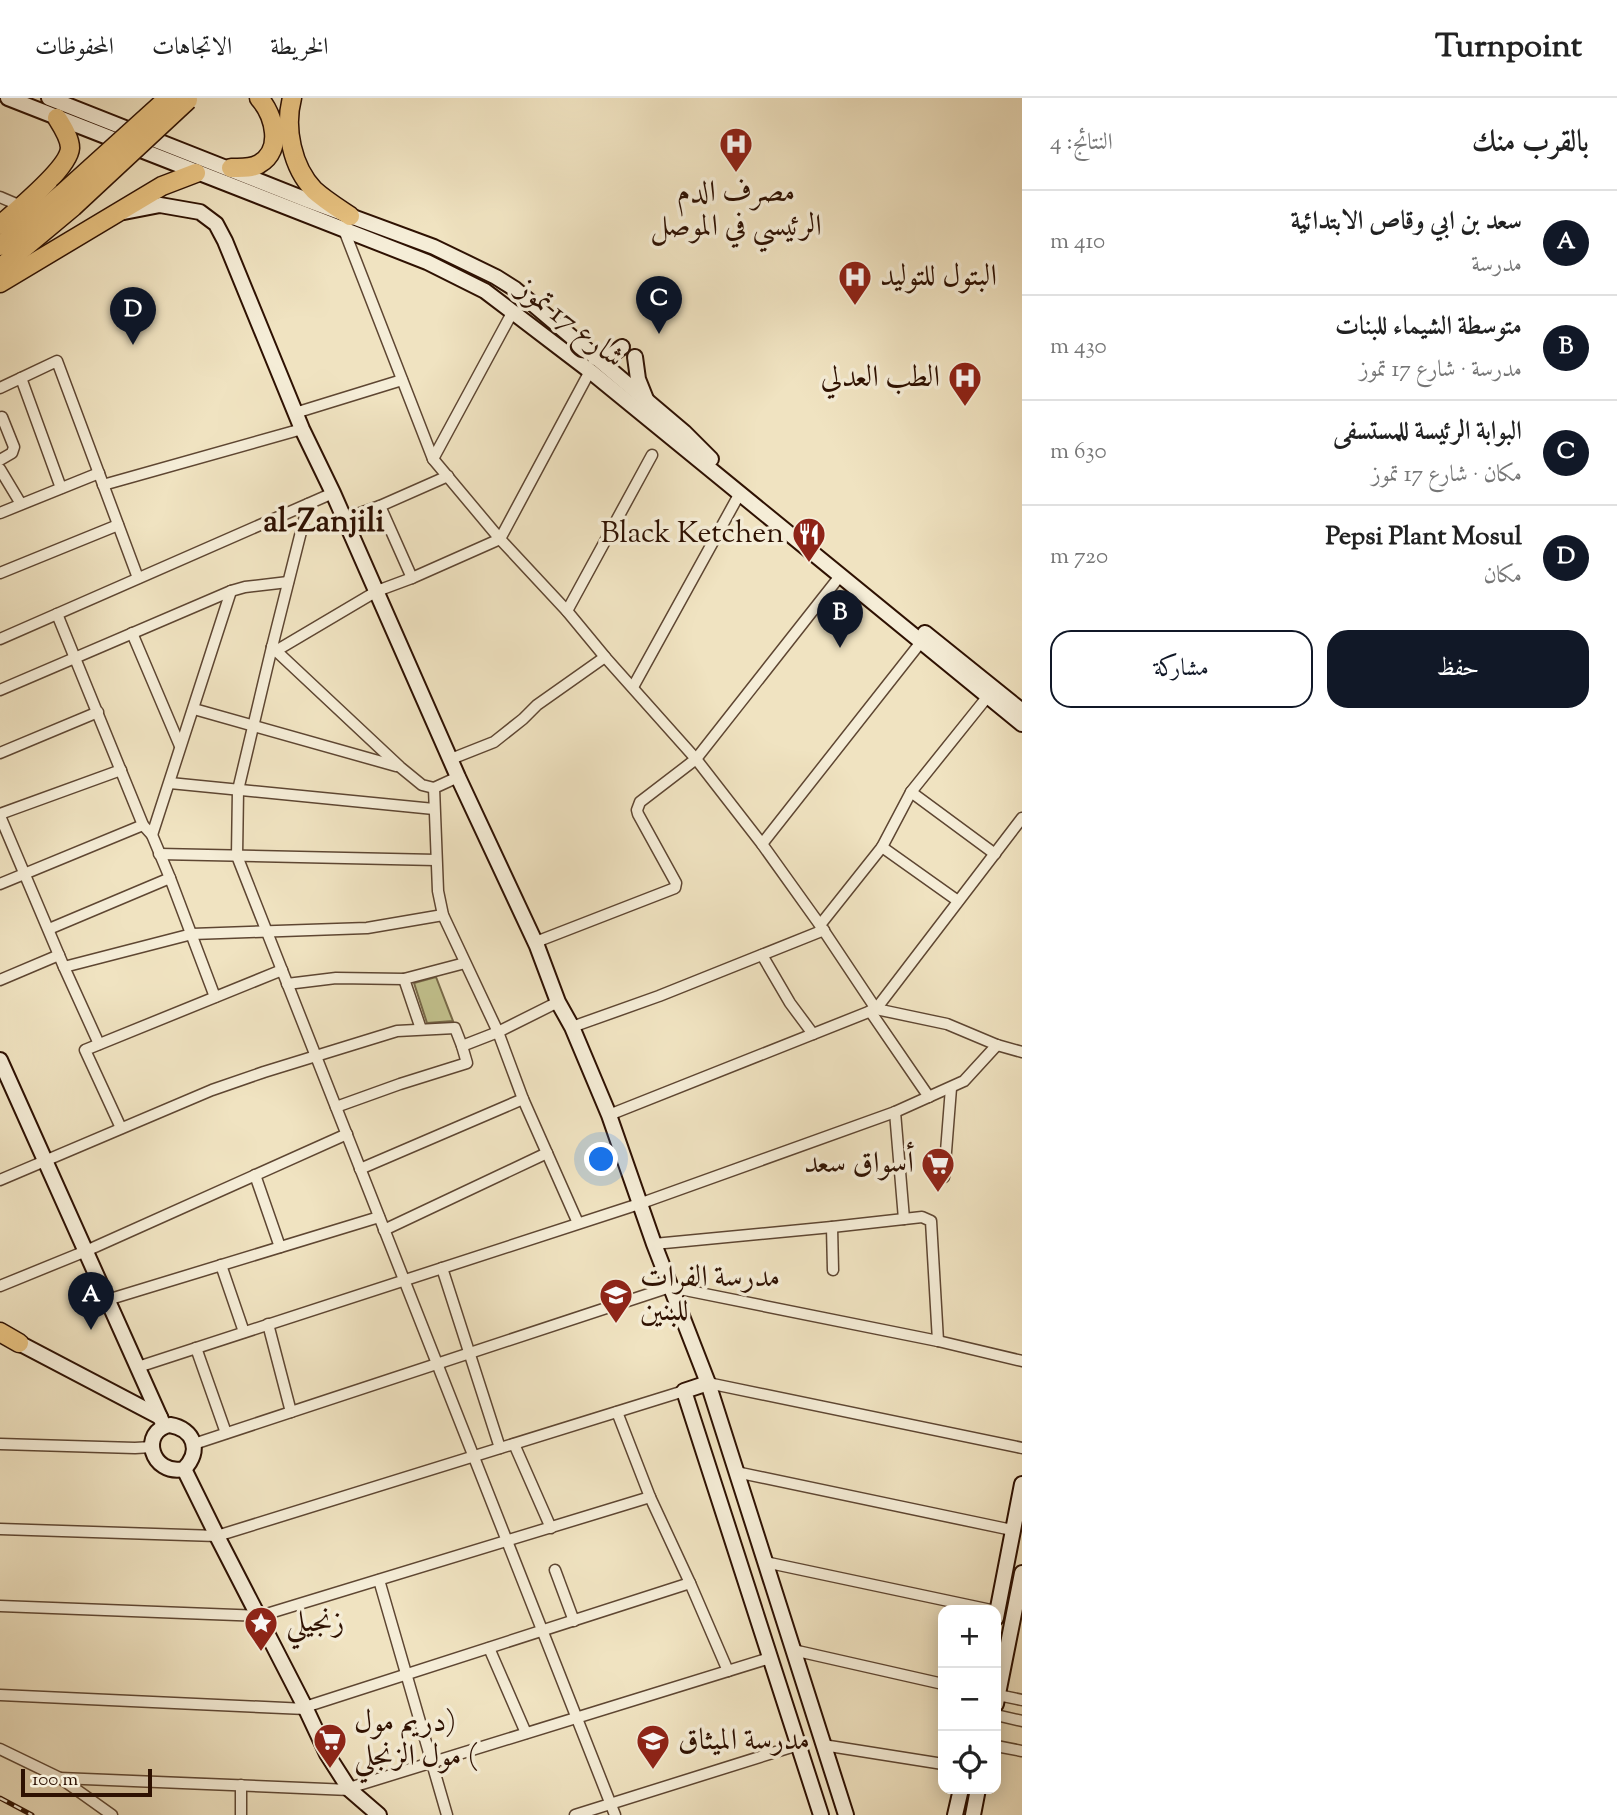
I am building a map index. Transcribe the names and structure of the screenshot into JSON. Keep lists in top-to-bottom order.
{
  "streets": {
    "main road": ["شارع 17 تموز"]
  },
  "districts": ["al-Zanjili"],
  "places": {
    "hospital": ["مصرف الدم الرئيسي في الموصل", "البتول للتوليد", "الطب العدلي"],
    "restaurant": ["Black Ketchen"],
    "supermarket": ["أسواق سعد", "دريم مول) مول الزنجلي ("],
    "school or university": ["مدرسة الفرات للبنين", "مدرسة الميثاق"],
    "place": ["زنجيلي"]
  },
  "scale_bar": "100 m",
  "page": {
    "header": "Turnpoint",
    "nav": ["الخريطة", "الاتجاهات", "المحفوظات"],
    "heading": ["بالقرب منك", "النتائج: 4"],
    "list": [
      {
        "mark": "A",
        "name": "سعد بن ابي وقاص الابتدائية",
        "note": "مدرسة",
        "value": "410 m"
      },
      {
        "mark": "B",
        "name": "متوسطة الشيماء للبنات",
        "note": "مدرسة · شارع 17 تموز",
        "value": "430 m"
      },
      {
        "mark": "C",
        "name": "البوابة الرئيسة للمستسفى",
        "note": "مكان · شارع 17 تموز",
        "value": "630 m"
      },
      {
        "mark": "D",
        "name": "Pepsi Plant Mosul",
        "note": "مكان",
        "value": "720 m"
      }
    ],
    "pins": [
      "C",
      "D",
      "B",
      "A"
    ],
    "buttons": ["حفظ", "مشاركة"],
    "map_buttons": ["+", "−"],
    "scale": "100 m"
  }
}
